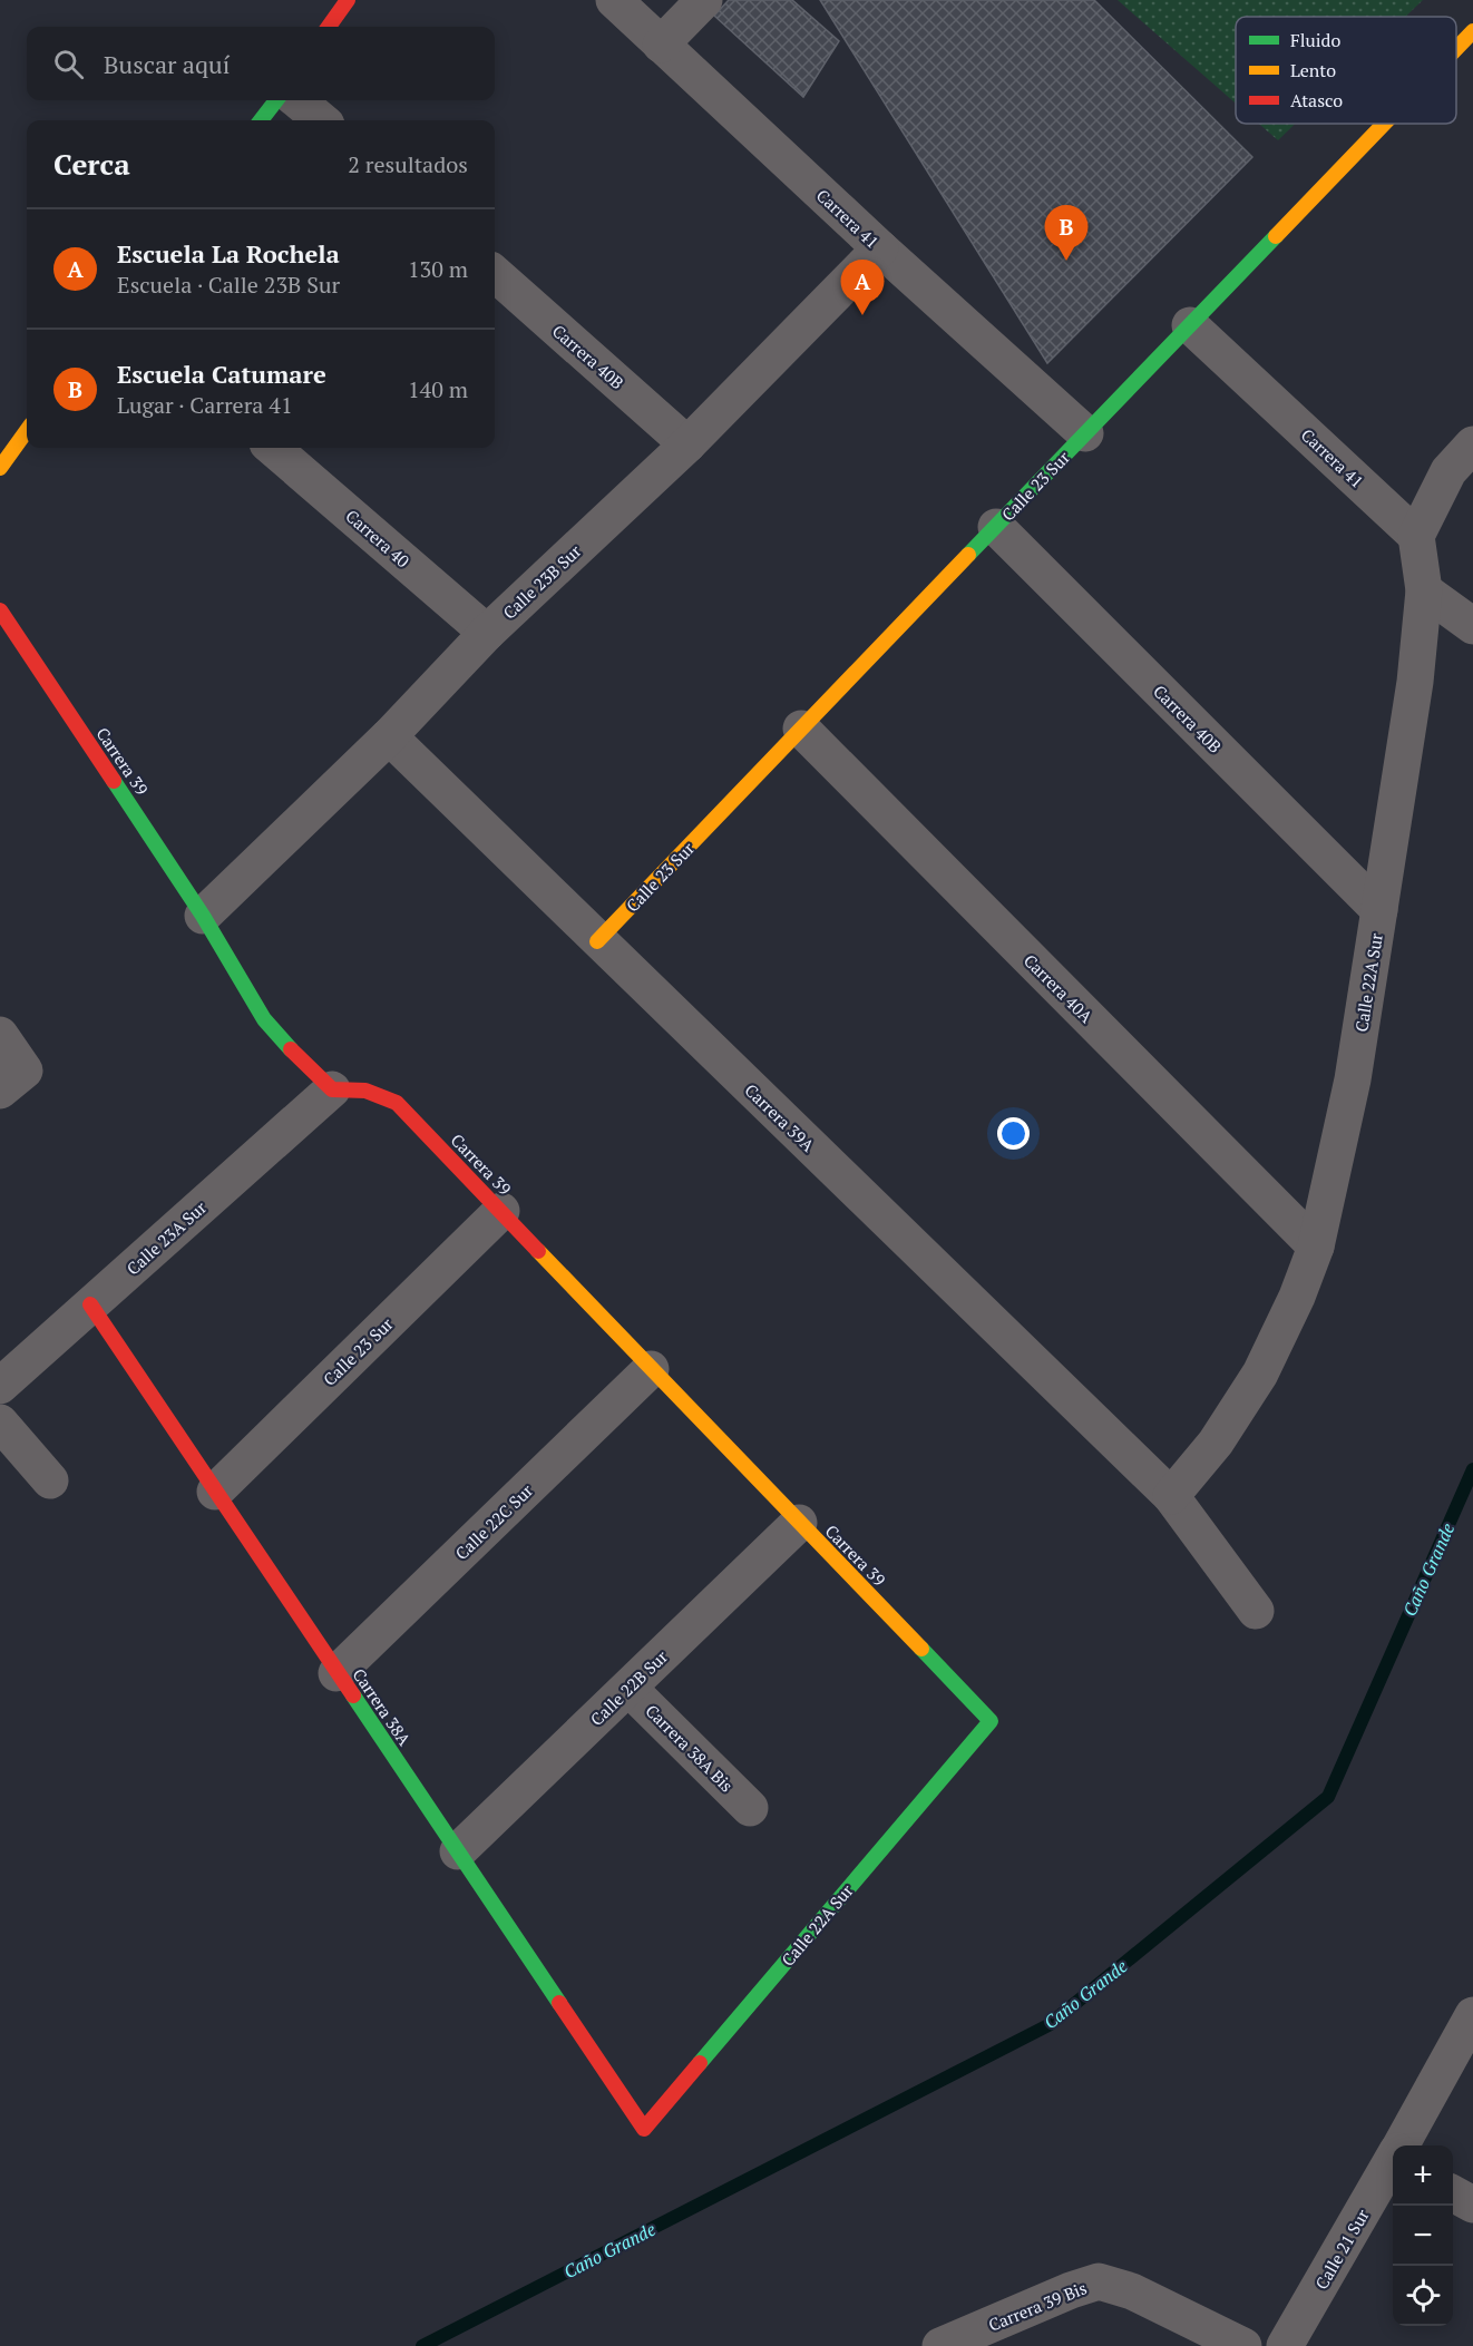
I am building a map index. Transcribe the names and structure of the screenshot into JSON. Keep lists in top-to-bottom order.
{
  "streets": {
    "street": [
      "Carrera 41",
      "Carrera 40B",
      "Calle 23 Sur",
      "Carrera 40",
      "Calle 23B Sur",
      "Carrera 39",
      "Calle 22A Sur",
      "Carrera 40A",
      "Carrera 39A",
      "Calle 23A Sur",
      "Calle 22C Sur",
      "Calle 22B Sur",
      "Carrera 38A",
      "Carrera 38A Bis",
      "Calle 21 Sur",
      "Carrera 39 Bis"
    ]
  },
  "crossings": [
    ["Carrera 41", "Calle 23 Sur"],
    ["Carrera 41", "Calle 23B Sur"],
    ["Carrera 41", "Calle 22A Sur"],
    ["Carrera 40B", "Calle 23 Sur"],
    ["Carrera 40B", "Calle 23B Sur"],
    ["Carrera 40B", "Calle 22A Sur"],
    ["Calle 23 Sur", "Carrera 39"],
    ["Calle 23 Sur", "Carrera 40A"],
    ["Calle 23 Sur", "Carrera 39A"],
    ["Calle 23 Sur", "Carrera 38A"],
    ["Carrera 40", "Calle 23B Sur"],
    ["Calle 23B Sur", "Carrera 39"],
    ["Calle 23B Sur", "Carrera 39A"],
    ["Carrera 39", "Calle 22A Sur"],
    ["Carrera 39", "Calle 23A Sur"],
    ["Carrera 39", "Calle 22C Sur"],
    ["Carrera 39", "Calle 22B Sur"],
    ["Calle 22A Sur", "Carrera 40A"],
    ["Calle 22A Sur", "Carrera 39A"],
    ["Calle 22A Sur", "Carrera 38A"],
    ["Calle 23A Sur", "Carrera 38A"],
    ["Calle 22C Sur", "Carrera 38A"],
    ["Calle 22B Sur", "Carrera 38A"],
    ["Calle 22B Sur", "Carrera 38A Bis"]
  ],
  "water": ["Caño Grande"],
  "legend": ["Fluido", "Lento", "Atasco"],
  "page": {
    "search": "Buscar aquí",
    "heading": ["Cerca", "2 resultados"],
    "pins": ["B", "A"],
    "list": [
      {
        "mark": "A",
        "name": "Escuela La Rochela",
        "note": "Escuela · Calle 23B Sur",
        "value": "130 m"
      },
      {
        "mark": "B",
        "name": "Escuela Catumare",
        "note": "Lugar · Carrera 41",
        "value": "140 m"
      }
    ],
    "map_buttons": ["+", "−"]
  }
}
